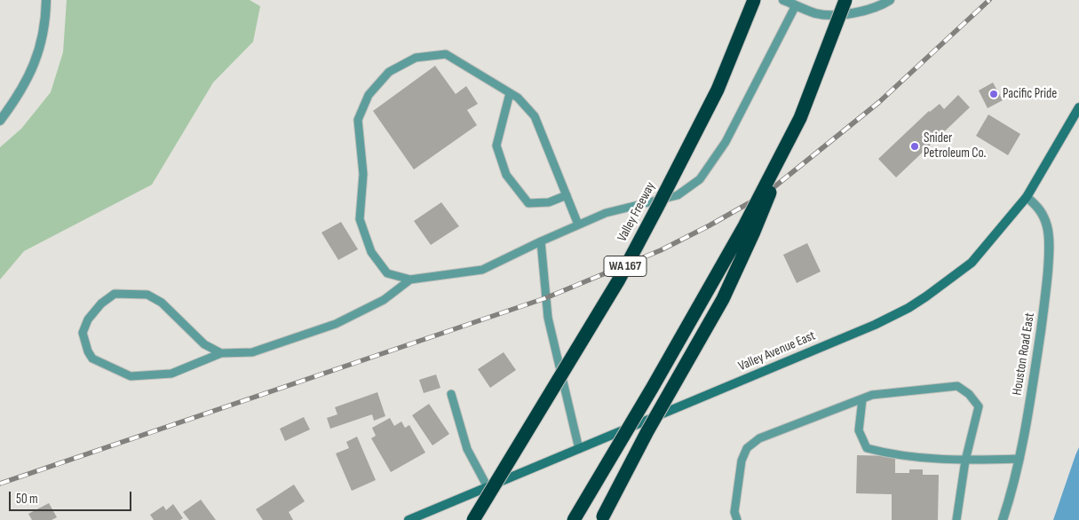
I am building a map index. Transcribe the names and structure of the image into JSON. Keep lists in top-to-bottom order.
{
  "streets": {
    "highway": ["Valley Freeway", "WA 167"],
    "main road": ["Valley Avenue East"],
    "street": ["Houston Road East"]
  },
  "crossings": [
    ["Valley Avenue East", "Houston Road East"]
  ],
  "places": ["Pacific Pride", "Snider Petroleum Co."],
  "scale_bar": "50 m"
}
